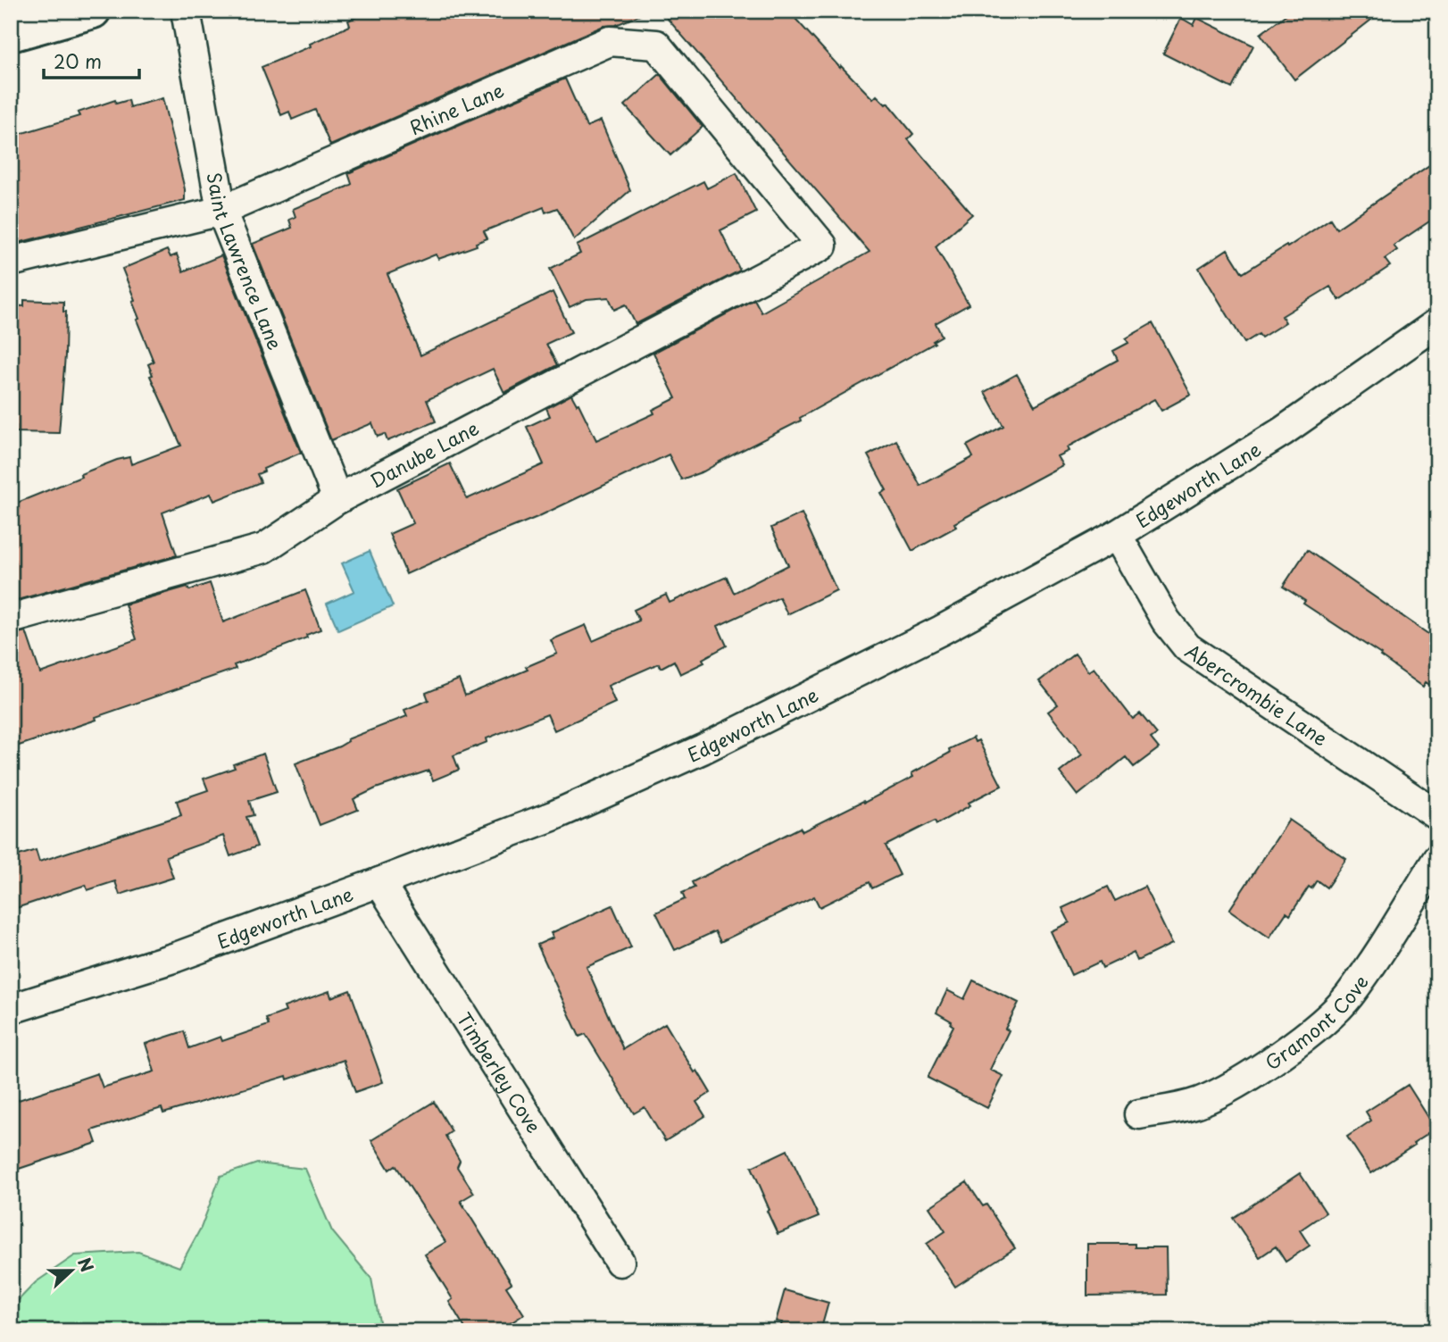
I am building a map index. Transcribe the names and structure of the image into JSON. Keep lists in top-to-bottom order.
{
  "streets": {
    "street": [
      "Rhine Lane",
      "Saint Lawrence Lane",
      "Danube Lane",
      "Edgeworth Lane",
      "Abercrombie Lane",
      "Gramont Cove",
      "Timberley Cove"
    ]
  },
  "crossings": [
    ["Rhine Lane", "Saint Lawrence Lane"],
    ["Rhine Lane", "Danube Lane"],
    ["Saint Lawrence Lane", "Danube Lane"],
    ["Edgeworth Lane", "Abercrombie Lane"],
    ["Edgeworth Lane", "Timberley Cove"]
  ],
  "scale_bar": "20 m",
  "north": "right"
}
